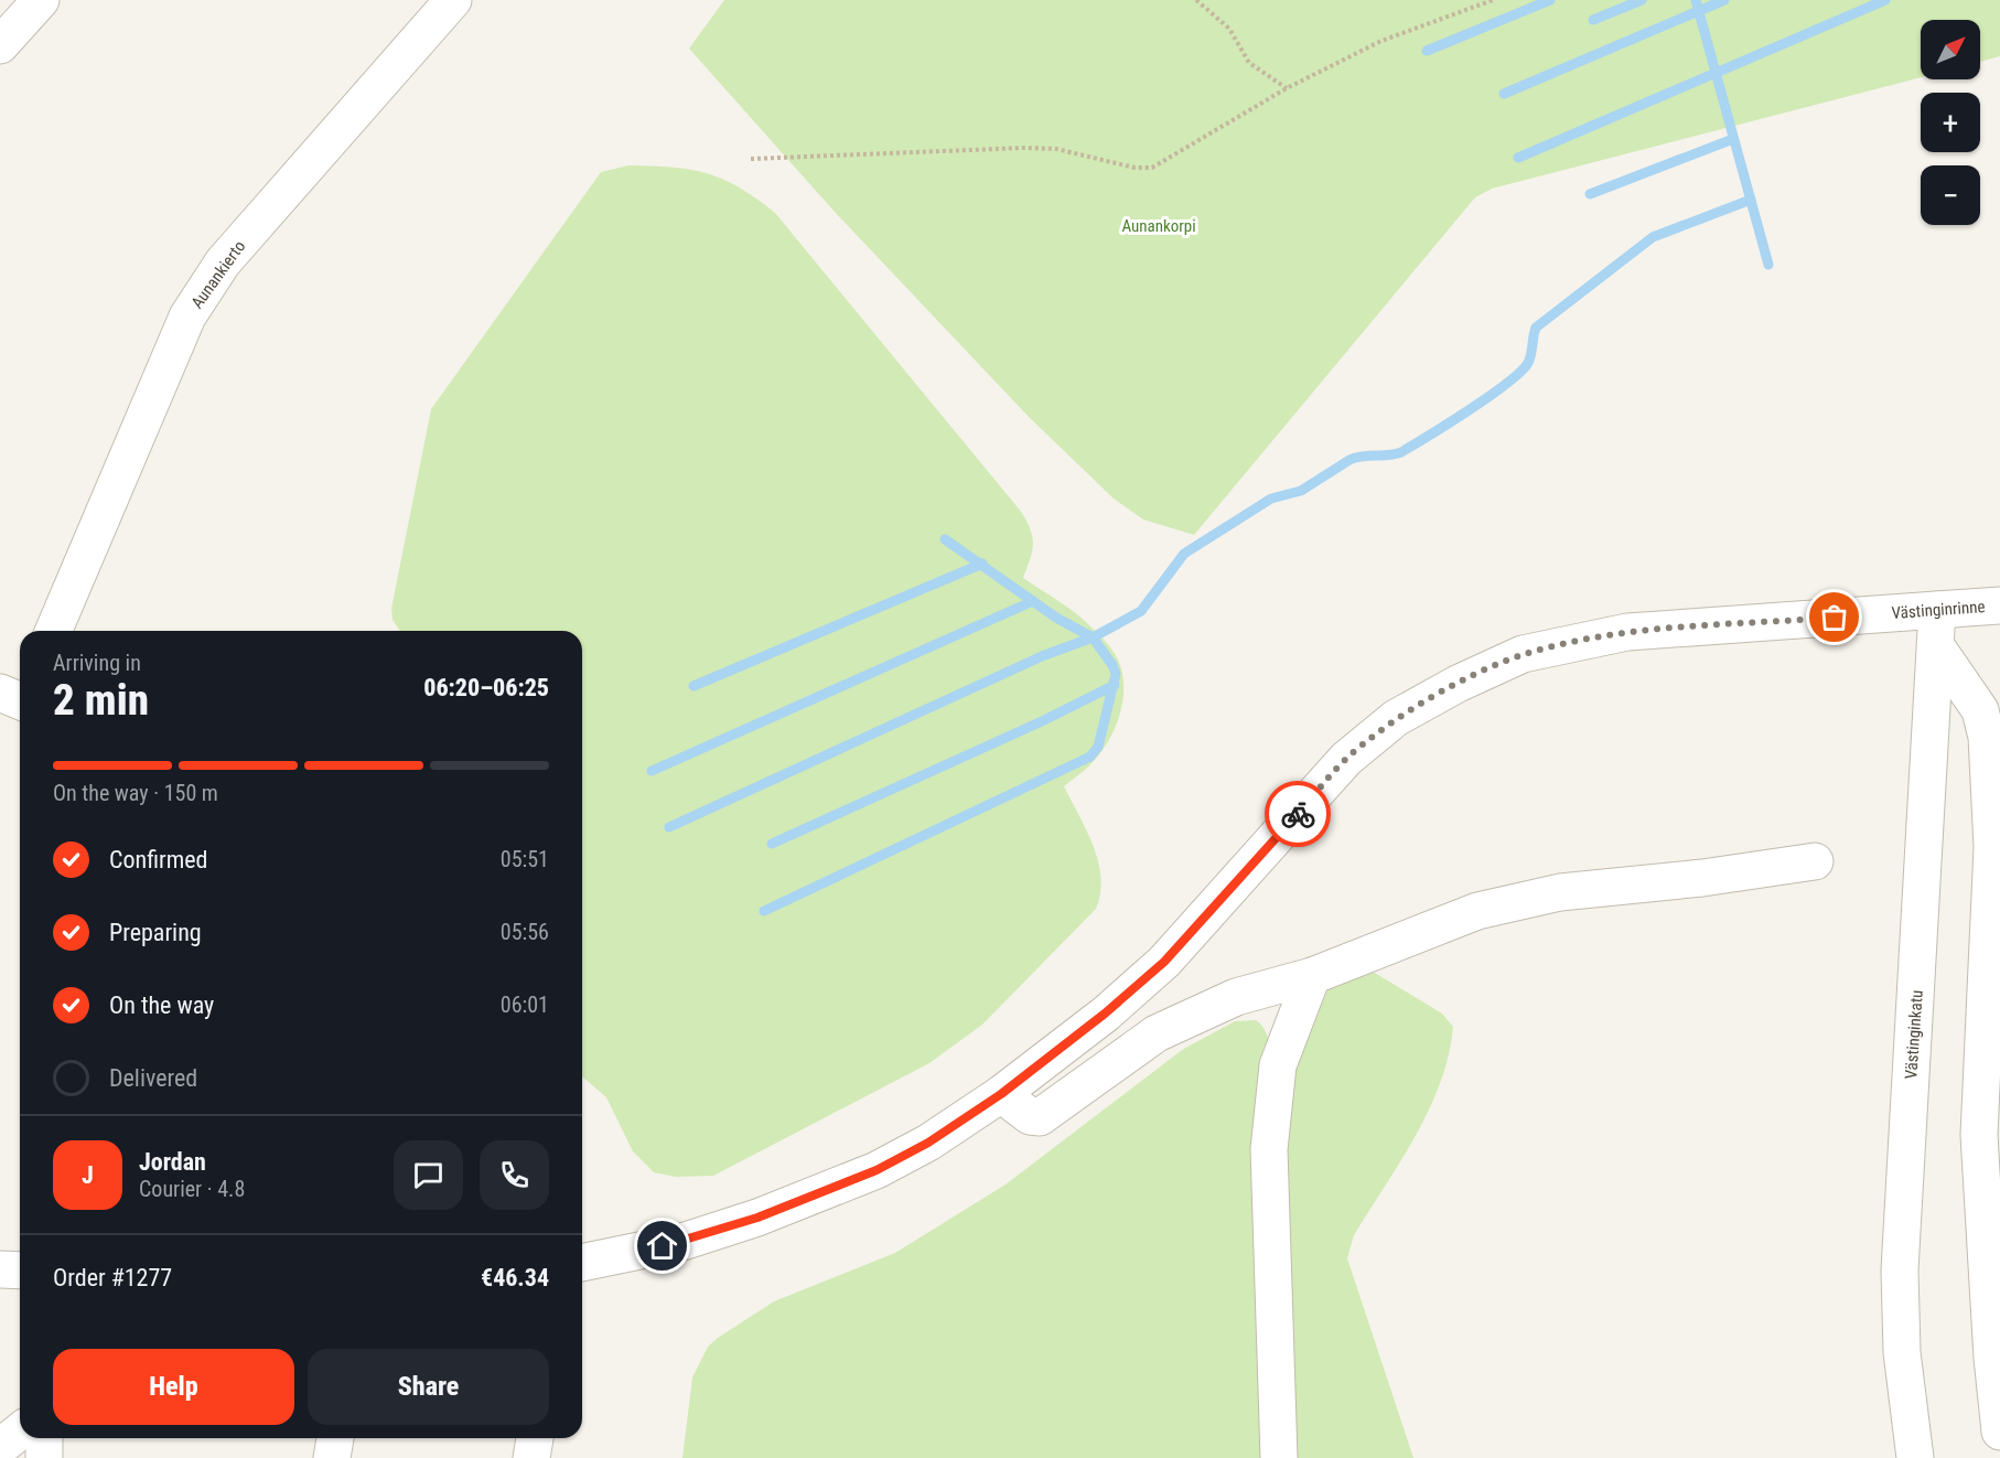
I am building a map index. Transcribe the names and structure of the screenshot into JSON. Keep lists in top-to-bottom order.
{
  "streets": {
    "street": ["Aunankierto", "Västinginrinne", "Västinginkatu"]
  },
  "crossings": [
    ["Västinginrinne", "Västinginkatu"]
  ],
  "parks": ["Aunankorpi"],
  "north": "top right",
  "page": {
    "map_buttons": ["+", "−"],
    "heading": ["2 min", "Arriving in", "06:20–06:25"],
    "panel": [
      "Jordan",
      "Courier · 4.8",
      "Order #1277",
      "€46.34"
    ],
    "bar": "On the way · 150 m",
    "list": [
      ["Confirmed", "05:51"],
      ["Preparing", "05:56"],
      ["On the way", "06:01"],
      "Delivered"
    ],
    "round": "J",
    "buttons": ["Help", "Share"]
  }
}
